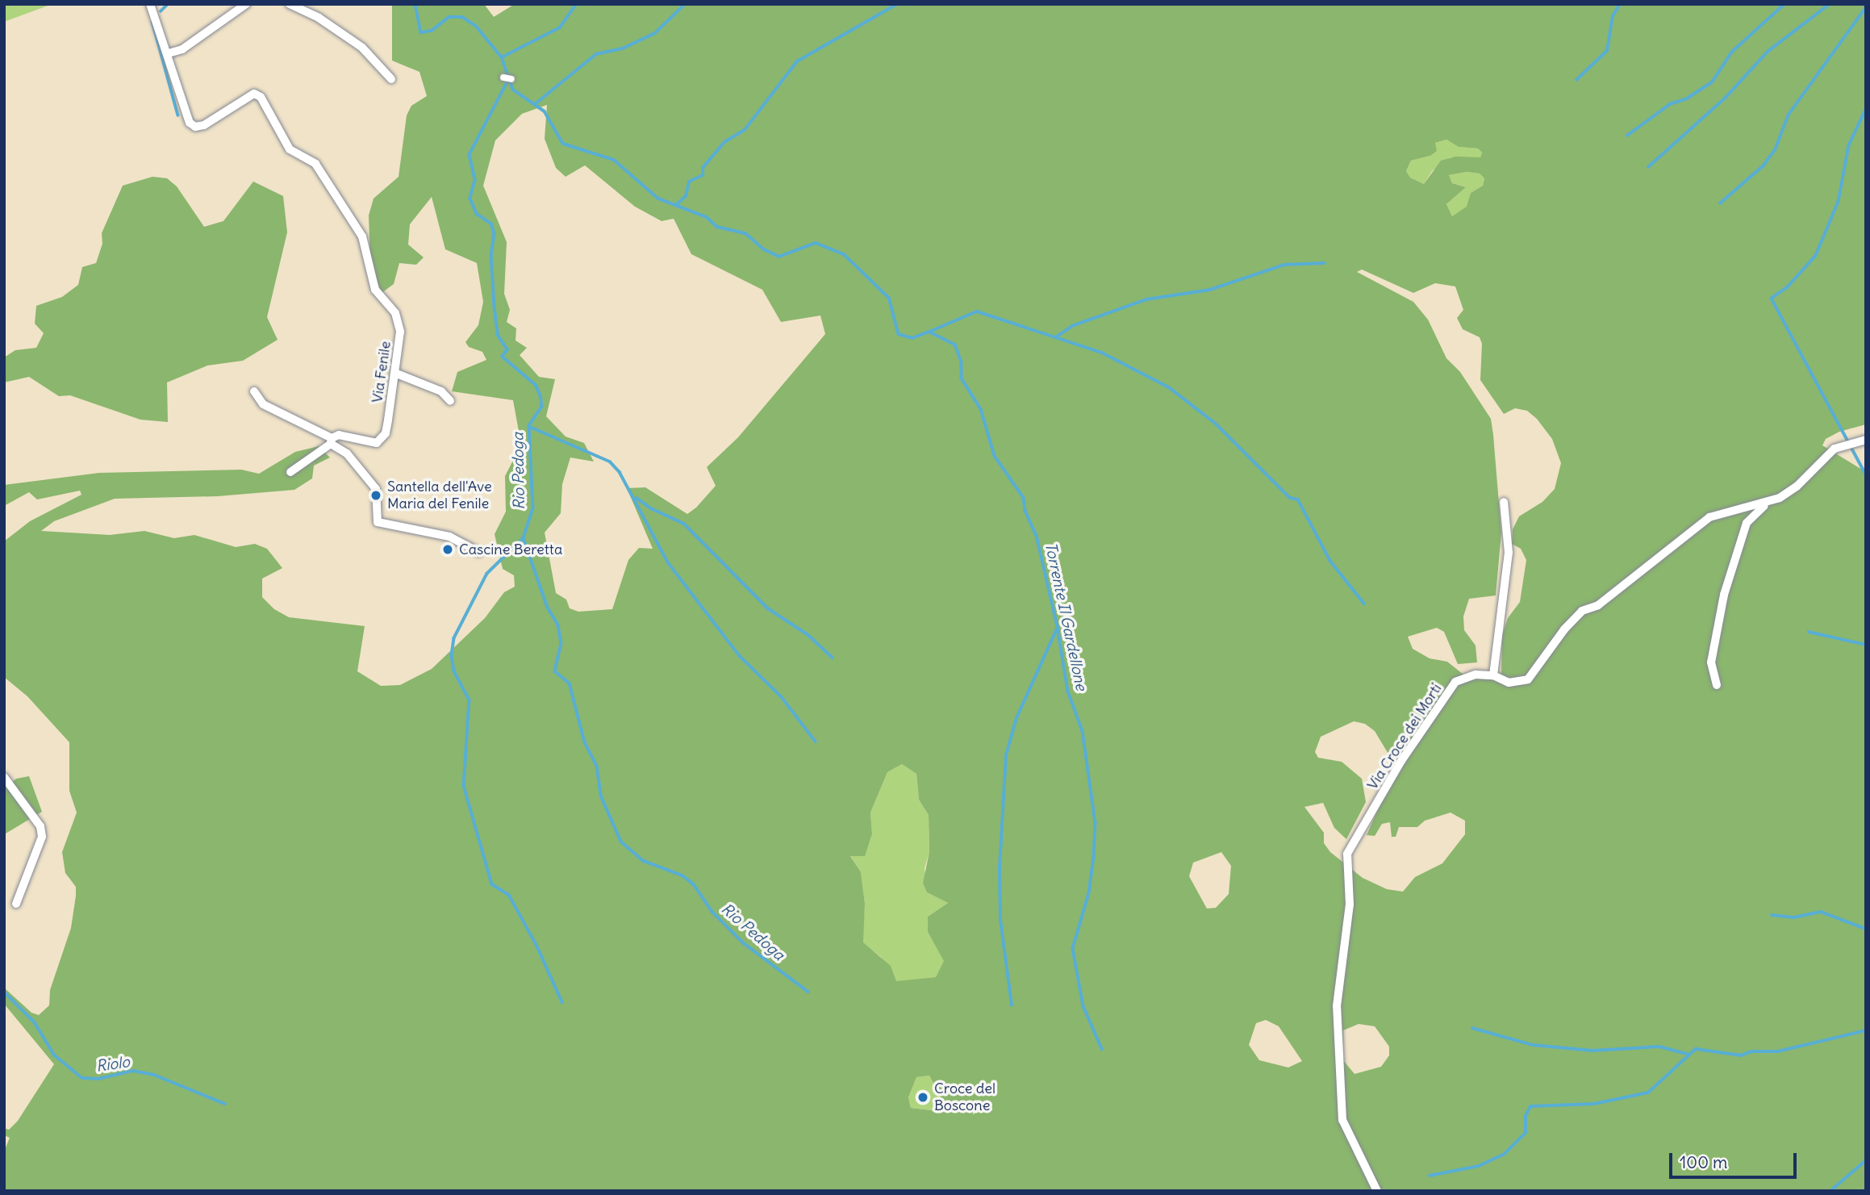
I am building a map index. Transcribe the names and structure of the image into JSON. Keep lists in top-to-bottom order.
{
  "streets": {
    "street": ["Via Fenile", "Via Croce dei Morti"]
  },
  "water": ["Rio Pedoga", "Torrente Il Gardellone", "Riolo"],
  "places": ["Santella dell'Ave Maria del Fenile", "Cascine Beretta", "Croce del Boscone"],
  "scale_bar": "100 m"
}
